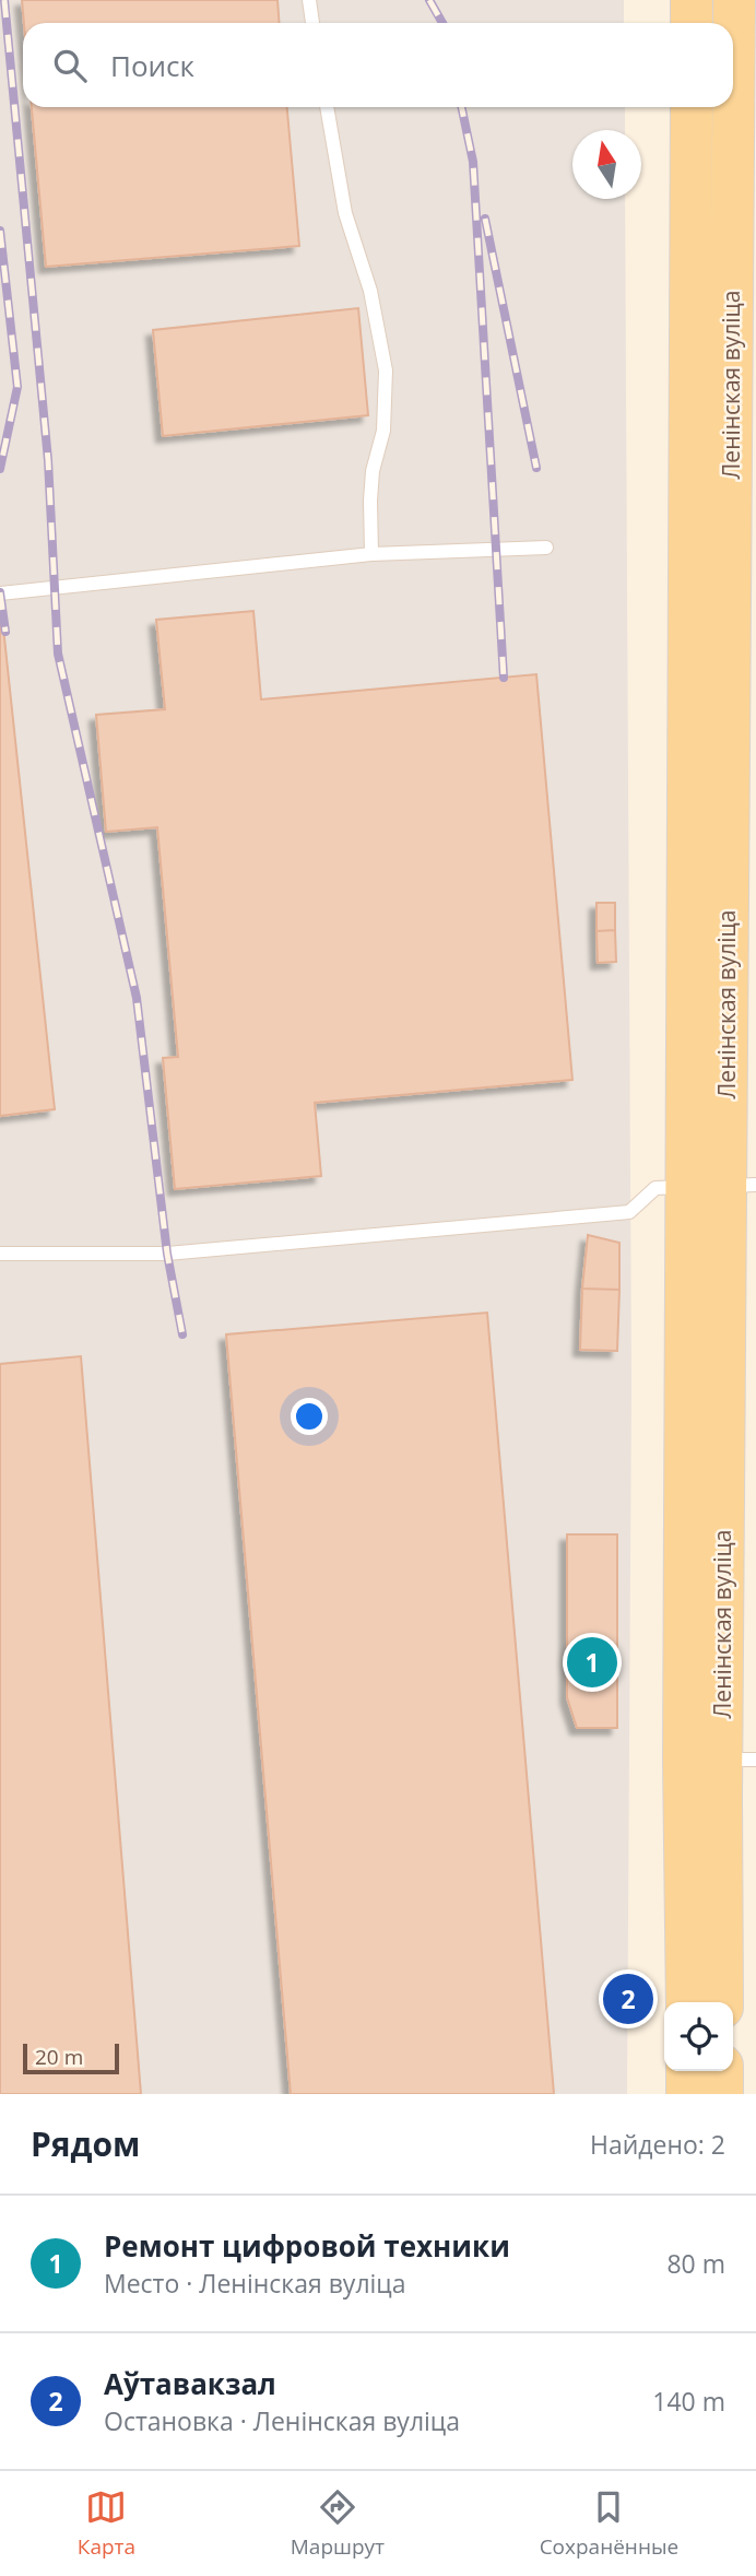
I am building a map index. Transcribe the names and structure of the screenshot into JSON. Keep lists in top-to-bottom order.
{
  "streets": {
    "main road": ["Ленінская вуліца"]
  },
  "scale_bar": "20 m",
  "north": "top",
  "page": {
    "search": "Поиск",
    "pins": ["1", "2"],
    "scale": "20 m",
    "heading": ["Рядом", "Найдено: 2"],
    "list": [
      {
        "mark": "1",
        "name": "Ремонт цифровой техники",
        "note": "Место · Ленінская вуліца",
        "value": "80 m"
      },
      {
        "mark": "2",
        "name": "Аўтавакзал",
        "note": "Остановка · Ленінская вуліца",
        "value": "140 m"
      }
    ],
    "nav": ["Карта", "Маршрут", "Сохранённые"]
  }
}
